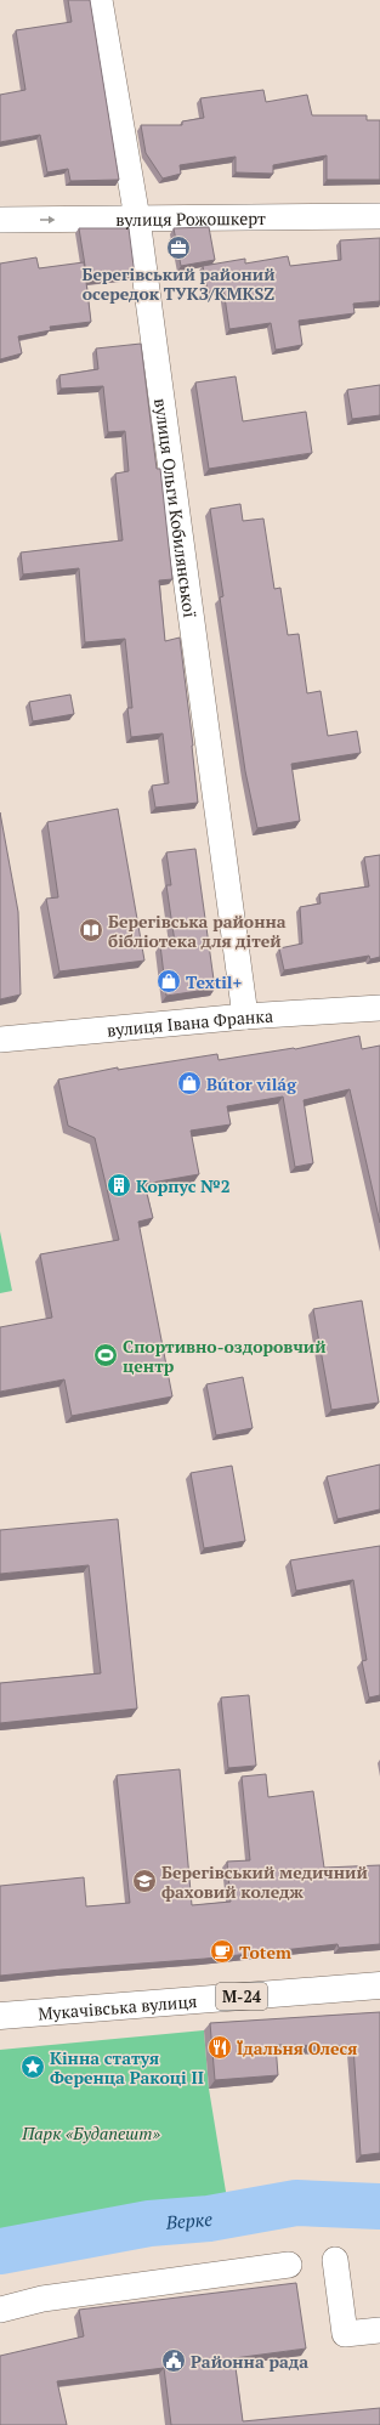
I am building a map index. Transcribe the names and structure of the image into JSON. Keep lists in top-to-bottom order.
{
  "streets": {
    "highway": ["М-24", "Мукачівська вулиця"],
    "street": ["вулиця Рожошкерт", "вулиця Ольги Кобилянської", "вулиця Івана Франка"]
  },
  "crossings": [
    ["вулиця Рожошкерт", "вулиця Ольги Кобилянської"],
    ["вулиця Ольги Кобилянської", "вулиця Івана Франка"]
  ],
  "one_way": ["вулиця Рожошкерт"],
  "water": ["Верке"],
  "parks": ["Парк «Будапешт»"],
  "places": {
    "office": ["Берегівський районий осередок ТУКЗ/KMKSZ"],
    "library": ["Берегівська районна бібліотека для дітей"],
    "shop": ["Textil+", "Bútor világ"],
    "building": ["Корпус №2"],
    "sports": ["Спортивно-оздоровчий центр"],
    "school or university": ["Берегівський медичний фаховий коледж"],
    "cafe": ["Totem"],
    "restaurant": ["Їдальня Олеся"],
    "place": ["Кінна статуя Ференца Ракоці II"],
    "public building": ["Районна рада"]
  }
}
